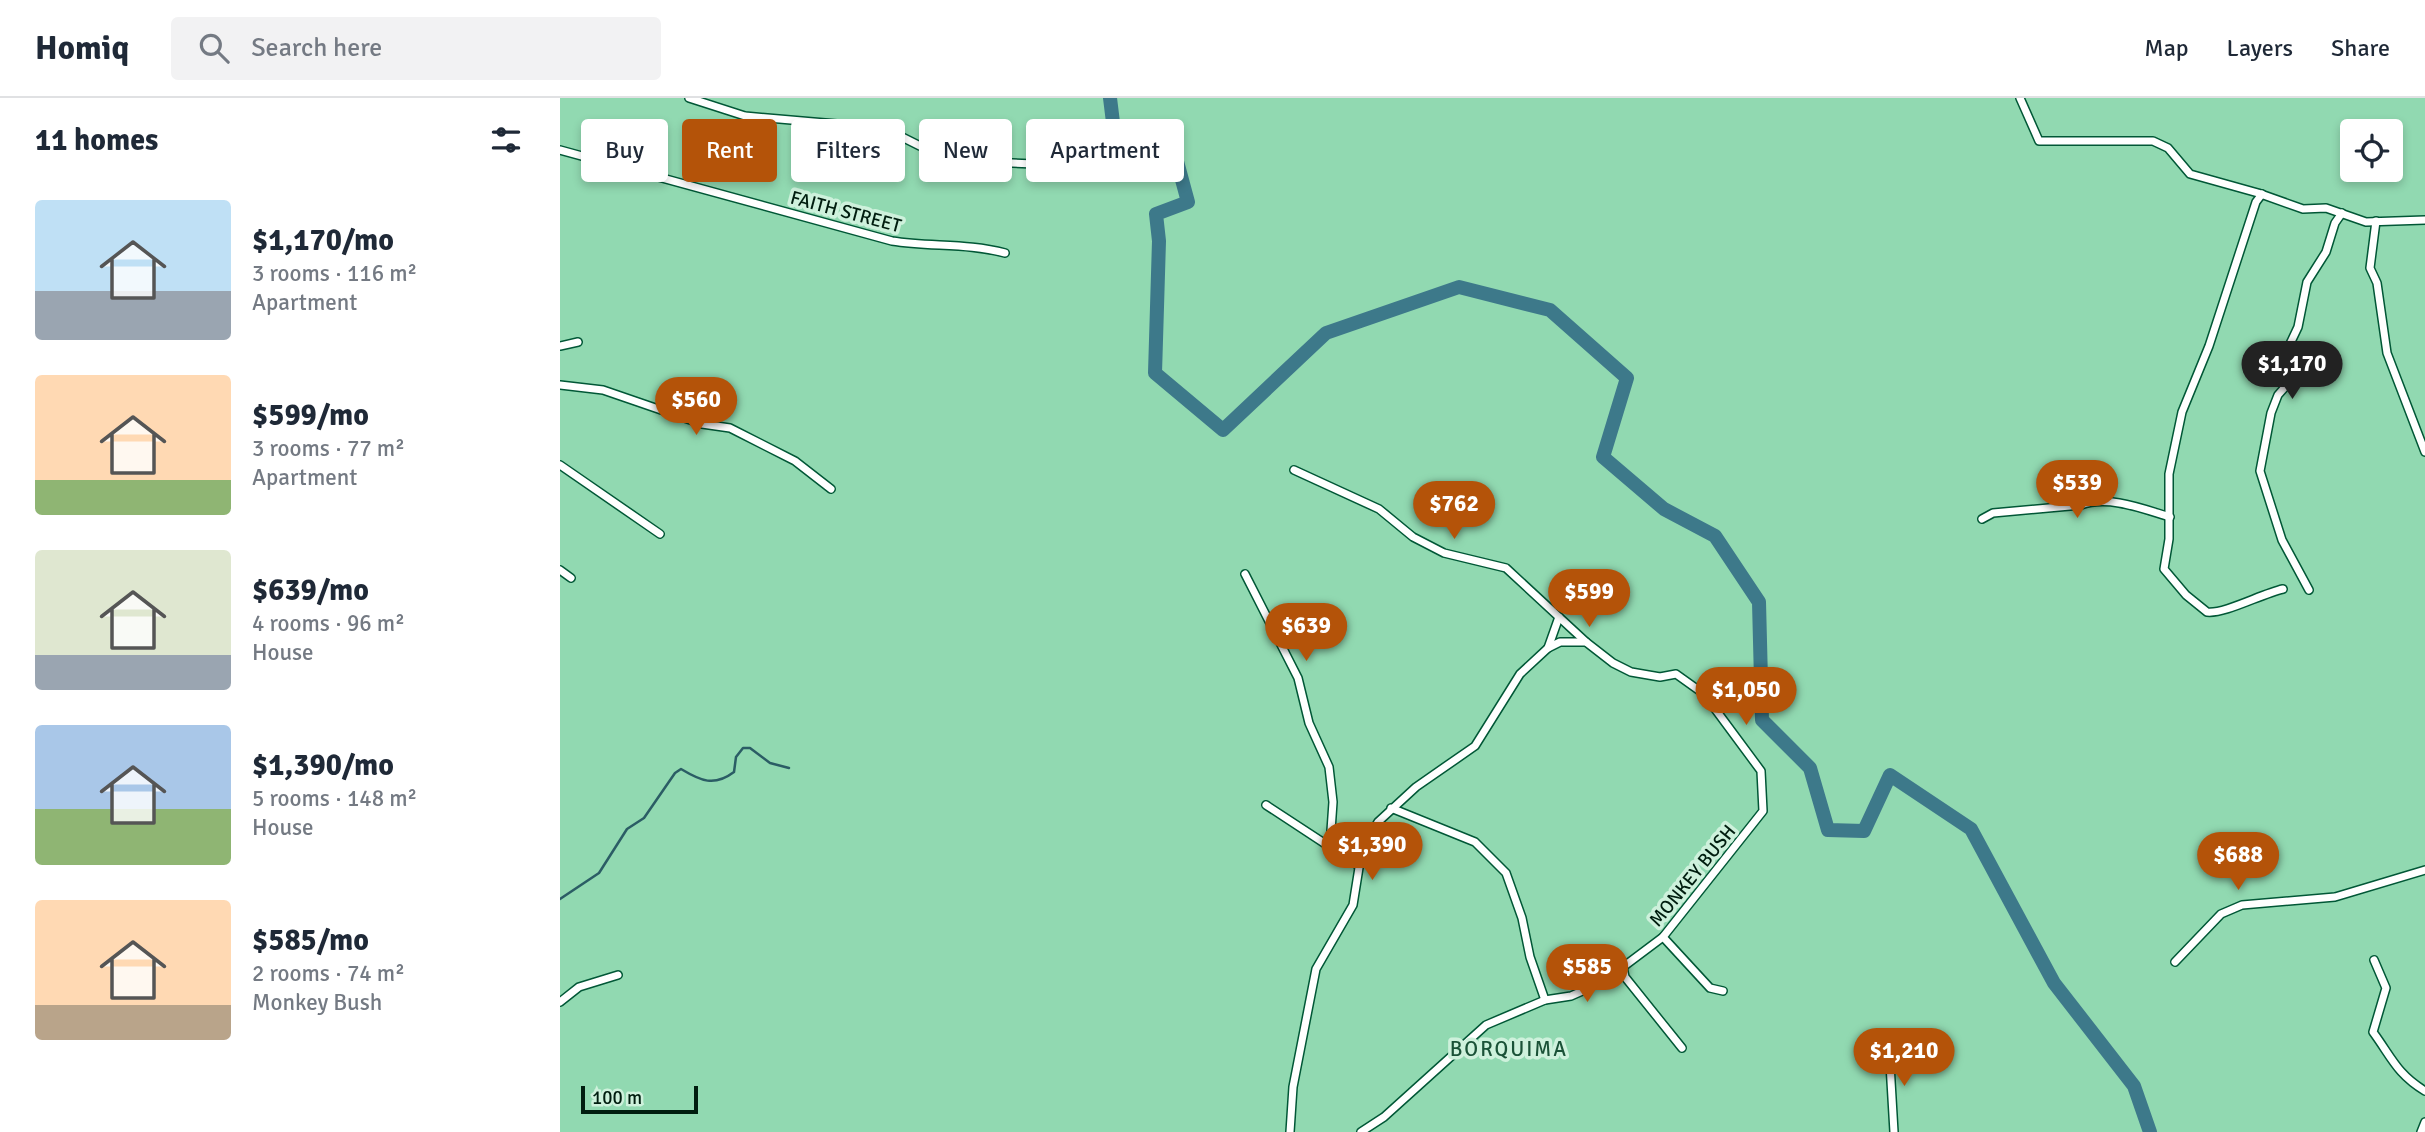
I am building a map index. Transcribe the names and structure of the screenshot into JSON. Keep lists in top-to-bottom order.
{
  "streets": {
    "street": ["FAITH STREET", "MONKEY BUSH"]
  },
  "districts": ["BORQUIMA"],
  "scale_bar": "100 m",
  "page": {
    "header": "Homiq",
    "search": "Search here",
    "nav": ["Map", "Layers", "Share"],
    "heading": "11 homes",
    "chip": [
      "Buy",
      "Rent",
      "Filters",
      "New",
      "Apartment"
    ],
    "list": [
      {
        "name": "$1,170/mo",
        "note": "3 rooms · 116 m² · Apartment"
      },
      {
        "name": "$599/mo",
        "note": "3 rooms · 77 m² · Apartment"
      },
      {
        "name": "$639/mo",
        "note": "4 rooms · 96 m² · House"
      },
      {
        "name": "$1,390/mo",
        "note": "5 rooms · 148 m² · House"
      },
      {
        "name": "$585/mo",
        "note": "2 rooms · 74 m² · Monkey Bush"
      }
    ],
    "price": [
      "$1,170",
      "$560",
      "$539",
      "$762",
      "$599",
      "$639",
      "$1,050",
      "$1,390",
      "$688",
      "$585",
      "$1,210"
    ],
    "scale": "100 m"
  }
}
